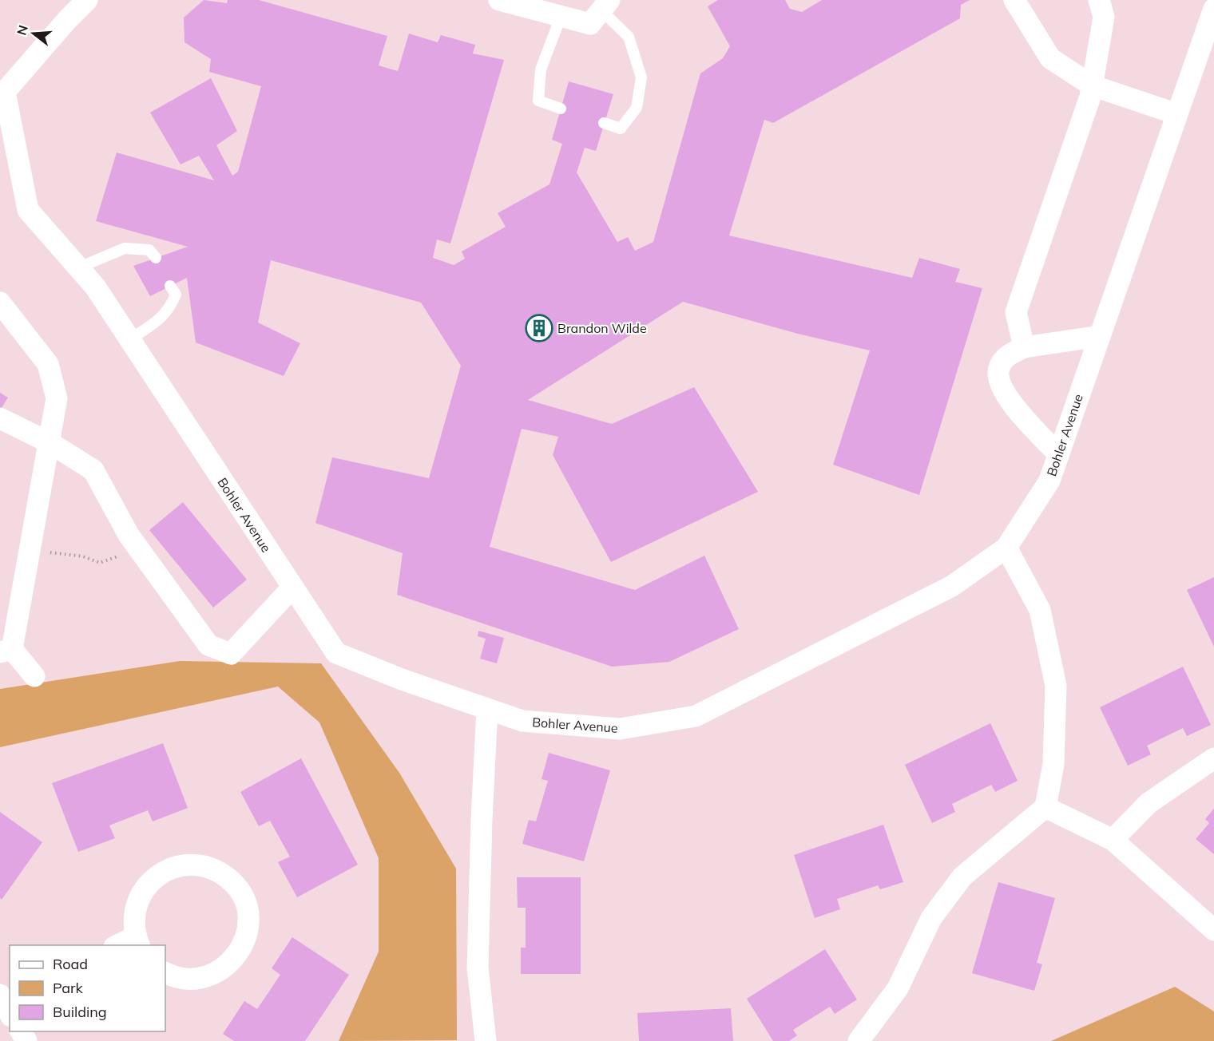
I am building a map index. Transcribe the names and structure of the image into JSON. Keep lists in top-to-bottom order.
{
  "streets": {
    "street": ["Bohler Avenue"]
  },
  "places": {
    "building": ["Brandon Wilde"]
  },
  "legend": ["Road", "Park", "Building"],
  "north": "left"
}
